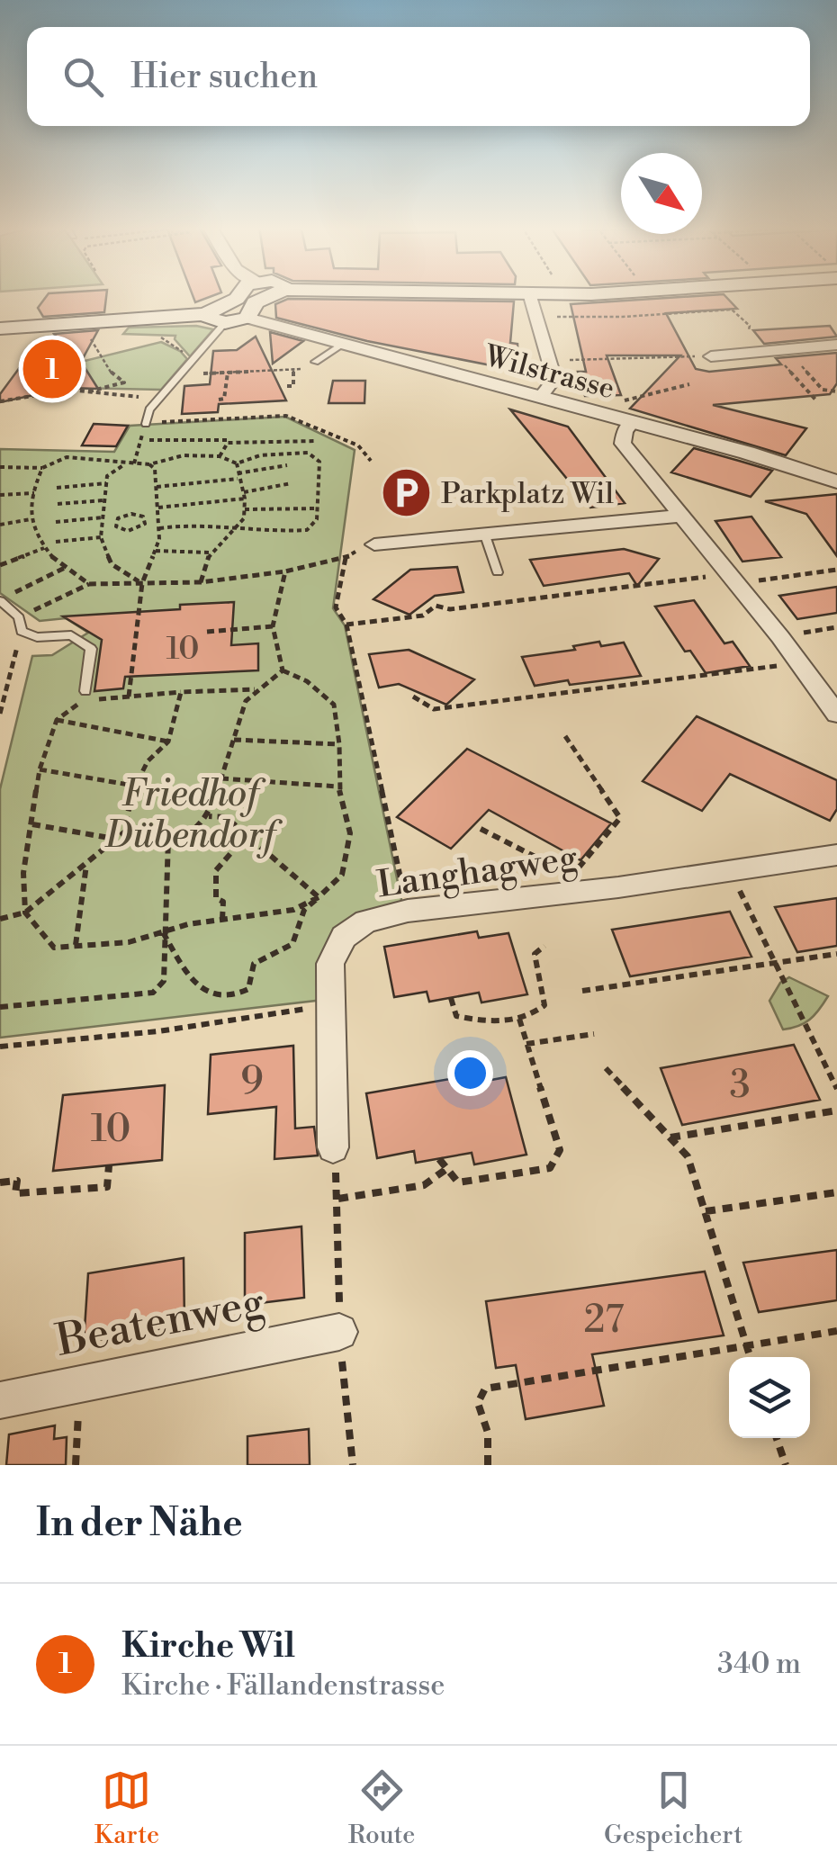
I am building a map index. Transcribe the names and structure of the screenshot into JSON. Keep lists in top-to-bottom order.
{
  "streets": {
    "street": ["Wilstrasse", "Langhagweg", "Beatenweg"]
  },
  "parks": ["Friedhof Dübendorf"],
  "places": {
    "parking": ["Parkplatz Wil"]
  },
  "house_numbers": [
    "10",
    "9",
    "3",
    "10",
    "27"
  ],
  "north": "bottom right",
  "page": {
    "search": "Hier suchen",
    "pins": "1",
    "heading": "In der Nähe",
    "list": [
      {
        "mark": "1",
        "name": "Kirche Wil",
        "note": "Kirche · Fällandenstrasse",
        "value": "340 m"
      }
    ],
    "nav": ["Karte", "Route", "Gespeichert"]
  }
}
